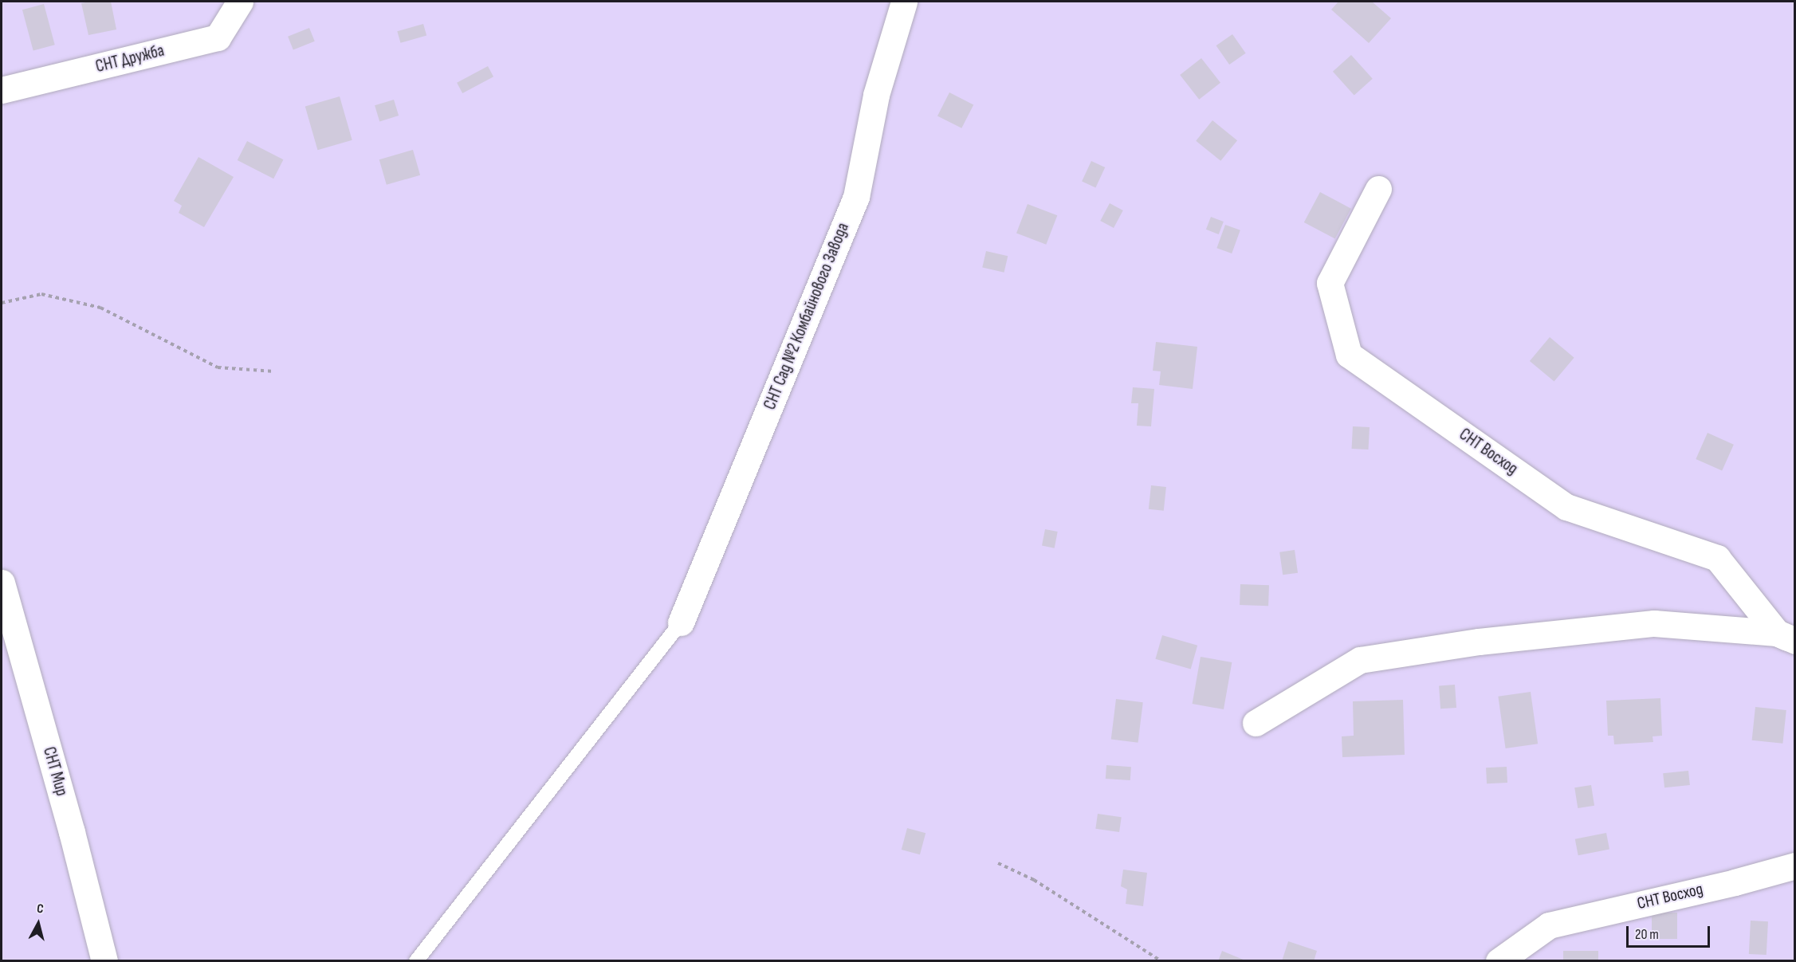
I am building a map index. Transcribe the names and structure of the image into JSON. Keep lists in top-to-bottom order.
{
  "streets": {
    "street": [
      "СНТ Дружба",
      "СНТ Сад №2 Комбайнового Завода",
      "СНТ Восход",
      "СНТ Мир"
    ]
  },
  "scale_bar": "20 m",
  "north": "top"
}
